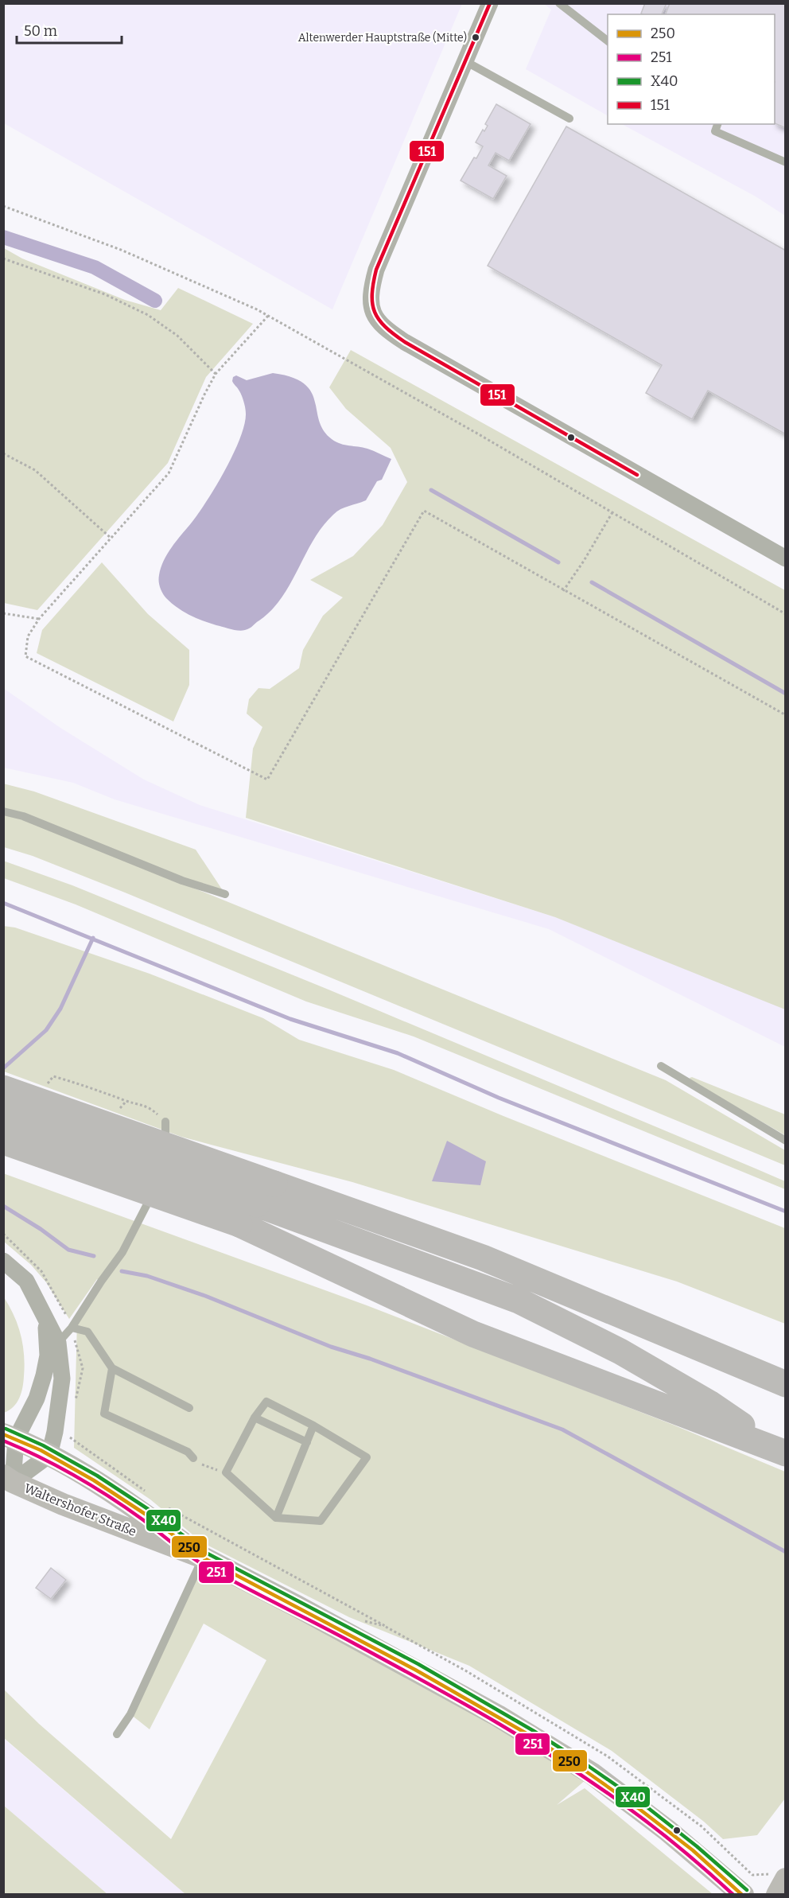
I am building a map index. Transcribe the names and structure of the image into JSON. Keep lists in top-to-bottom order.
{
  "streets": {
    "main road": ["Waltershofer Straße"]
  },
  "places": ["Altenwerder Hauptstraße (Mitte)"],
  "lines": [
    "transit line 151",
    "transit line X40",
    "transit line 250",
    "transit line 251"
  ],
  "legend": [
    "250",
    "251",
    "X40",
    "151"
  ],
  "scale_bar": "50 m"
}
